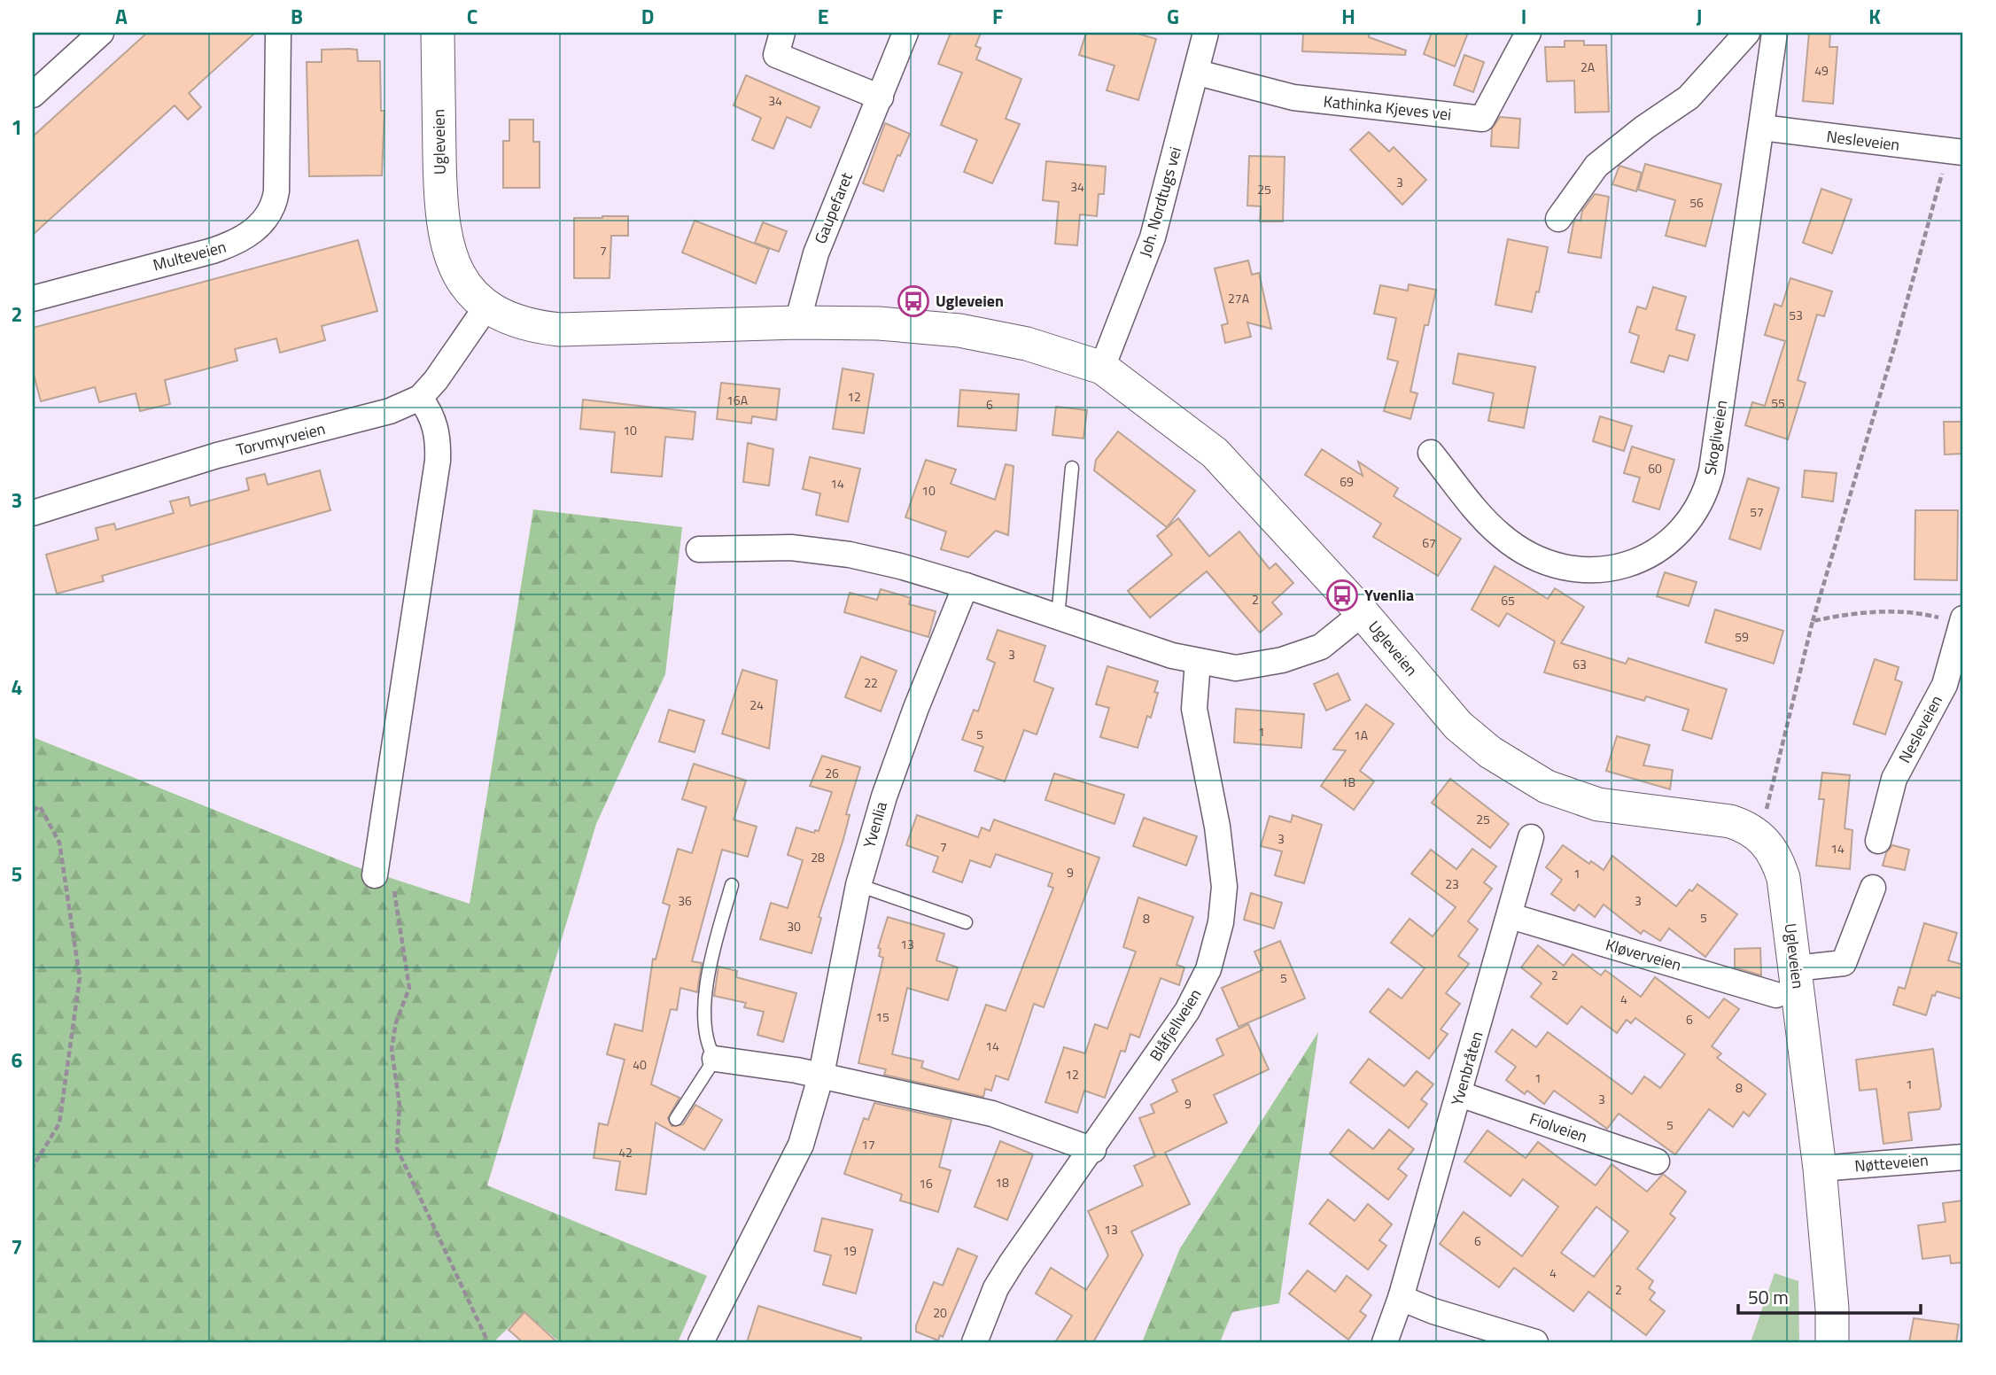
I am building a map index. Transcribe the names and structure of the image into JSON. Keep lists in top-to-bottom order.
{
  "streets": {
    "street": [
      "Kathinka Kjeves vei",
      "Nesleveien",
      "Ugleveien",
      "Joh. Nordtugs vei",
      "Gaupefaret",
      "Multeveien",
      "Skogliveien",
      "Torvmyrveien",
      "Yvenlia",
      "Kløverveien",
      "Blåfjellveien",
      "Yvenbråten",
      "Fiolveien",
      "Nøtteveien"
    ]
  },
  "crossings": [
    ["Kathinka Kjeves vei", "Joh. Nordtugs vei"],
    ["Nesleveien", "Skogliveien"],
    ["Ugleveien", "Joh. Nordtugs vei"],
    ["Ugleveien", "Gaupefaret"],
    ["Ugleveien", "Torvmyrveien"],
    ["Ugleveien", "Nøtteveien"],
    ["Kløverveien", "Yvenbråten"],
    ["Yvenbråten", "Fiolveien"]
  ],
  "places": {
    "bus stop": ["Ugleveien", "Yvenlia"]
  },
  "house_numbers": [
    "2A",
    "49",
    "34",
    "3",
    "34",
    "25",
    "56",
    "7",
    "27A",
    "53",
    "12",
    "16A",
    "55",
    "6",
    "10",
    "60",
    "69",
    "14",
    "10",
    "57",
    "67",
    "2",
    "65",
    "59",
    "3",
    "63",
    "22",
    "24",
    "1",
    "5",
    "1A",
    "26",
    "1B",
    "25",
    "3",
    "7",
    "14",
    "28",
    "9",
    "1",
    "23",
    "36",
    "3",
    "5",
    "8",
    "30",
    "13",
    "2",
    "5",
    "4",
    "15",
    "6",
    "14",
    "40",
    "12",
    "1",
    "1",
    "8",
    "3",
    "9",
    "5",
    "17",
    "42",
    "18",
    "16",
    "13",
    "6",
    "19",
    "4",
    "2",
    "20"
  ],
  "scale_bar": "50 m",
  "grid": {
    "columns": [
      "A",
      "B",
      "C",
      "D",
      "E",
      "F",
      "G",
      "H",
      "I",
      "J",
      "K"
    ],
    "rows": [
      "1",
      "2",
      "3",
      "4",
      "5",
      "6",
      "7"
    ]
  }
}
